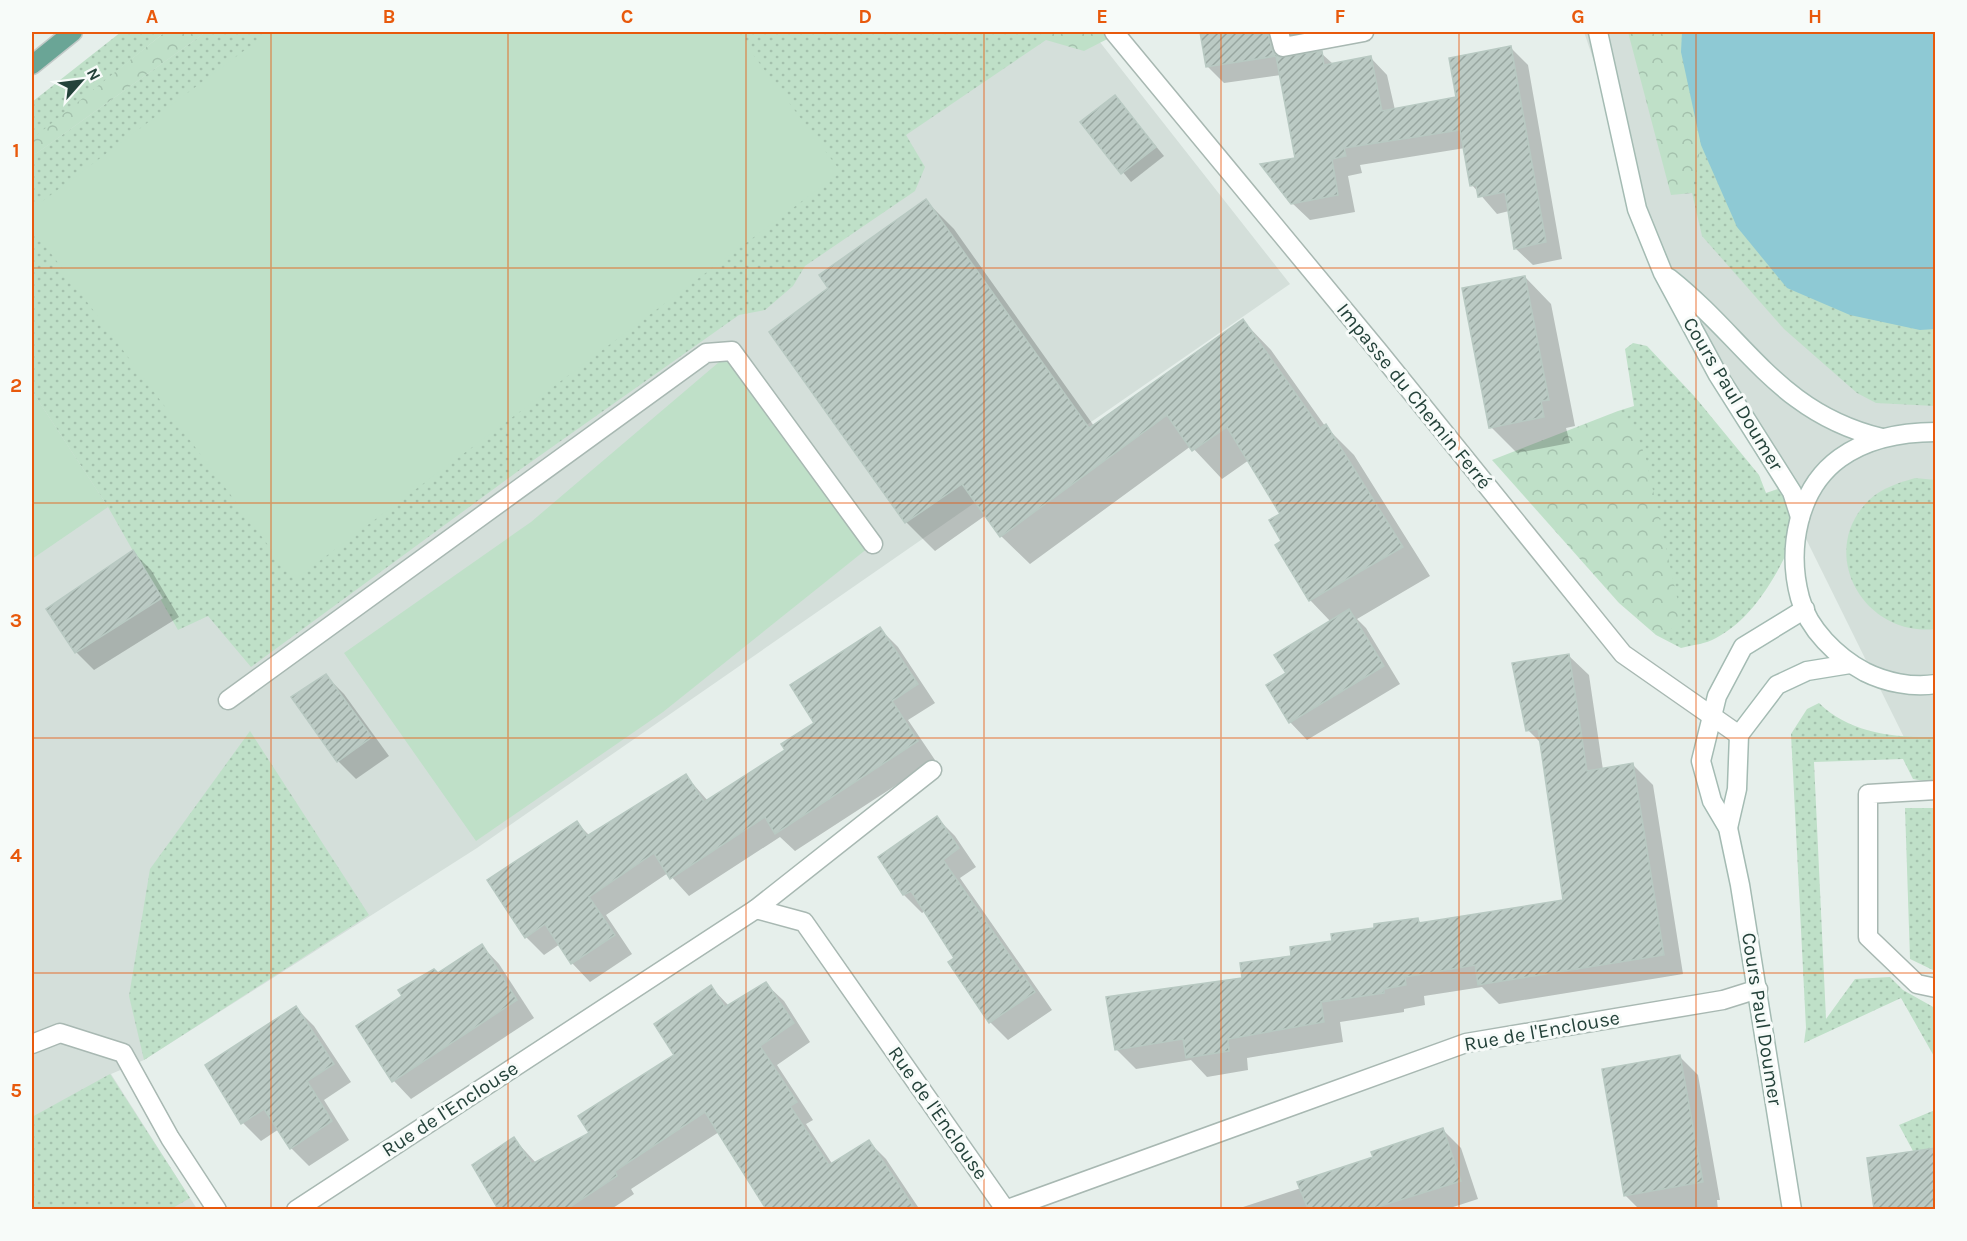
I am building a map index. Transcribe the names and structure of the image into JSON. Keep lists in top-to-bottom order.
{
  "streets": {
    "street": ["Cours Paul Doumer", "Impasse du Chemin Ferré", "Rue de l'Enclouse"]
  },
  "crossings": [
    ["Cours Paul Doumer", "Impasse du Chemin Ferré"],
    ["Cours Paul Doumer", "Rue de l'Enclouse"]
  ],
  "north": "top right",
  "grid": {
    "columns": [
      "A",
      "B",
      "C",
      "D",
      "E",
      "F",
      "G",
      "H"
    ],
    "rows": [
      "1",
      "2",
      "3",
      "4",
      "5"
    ]
  }
}
